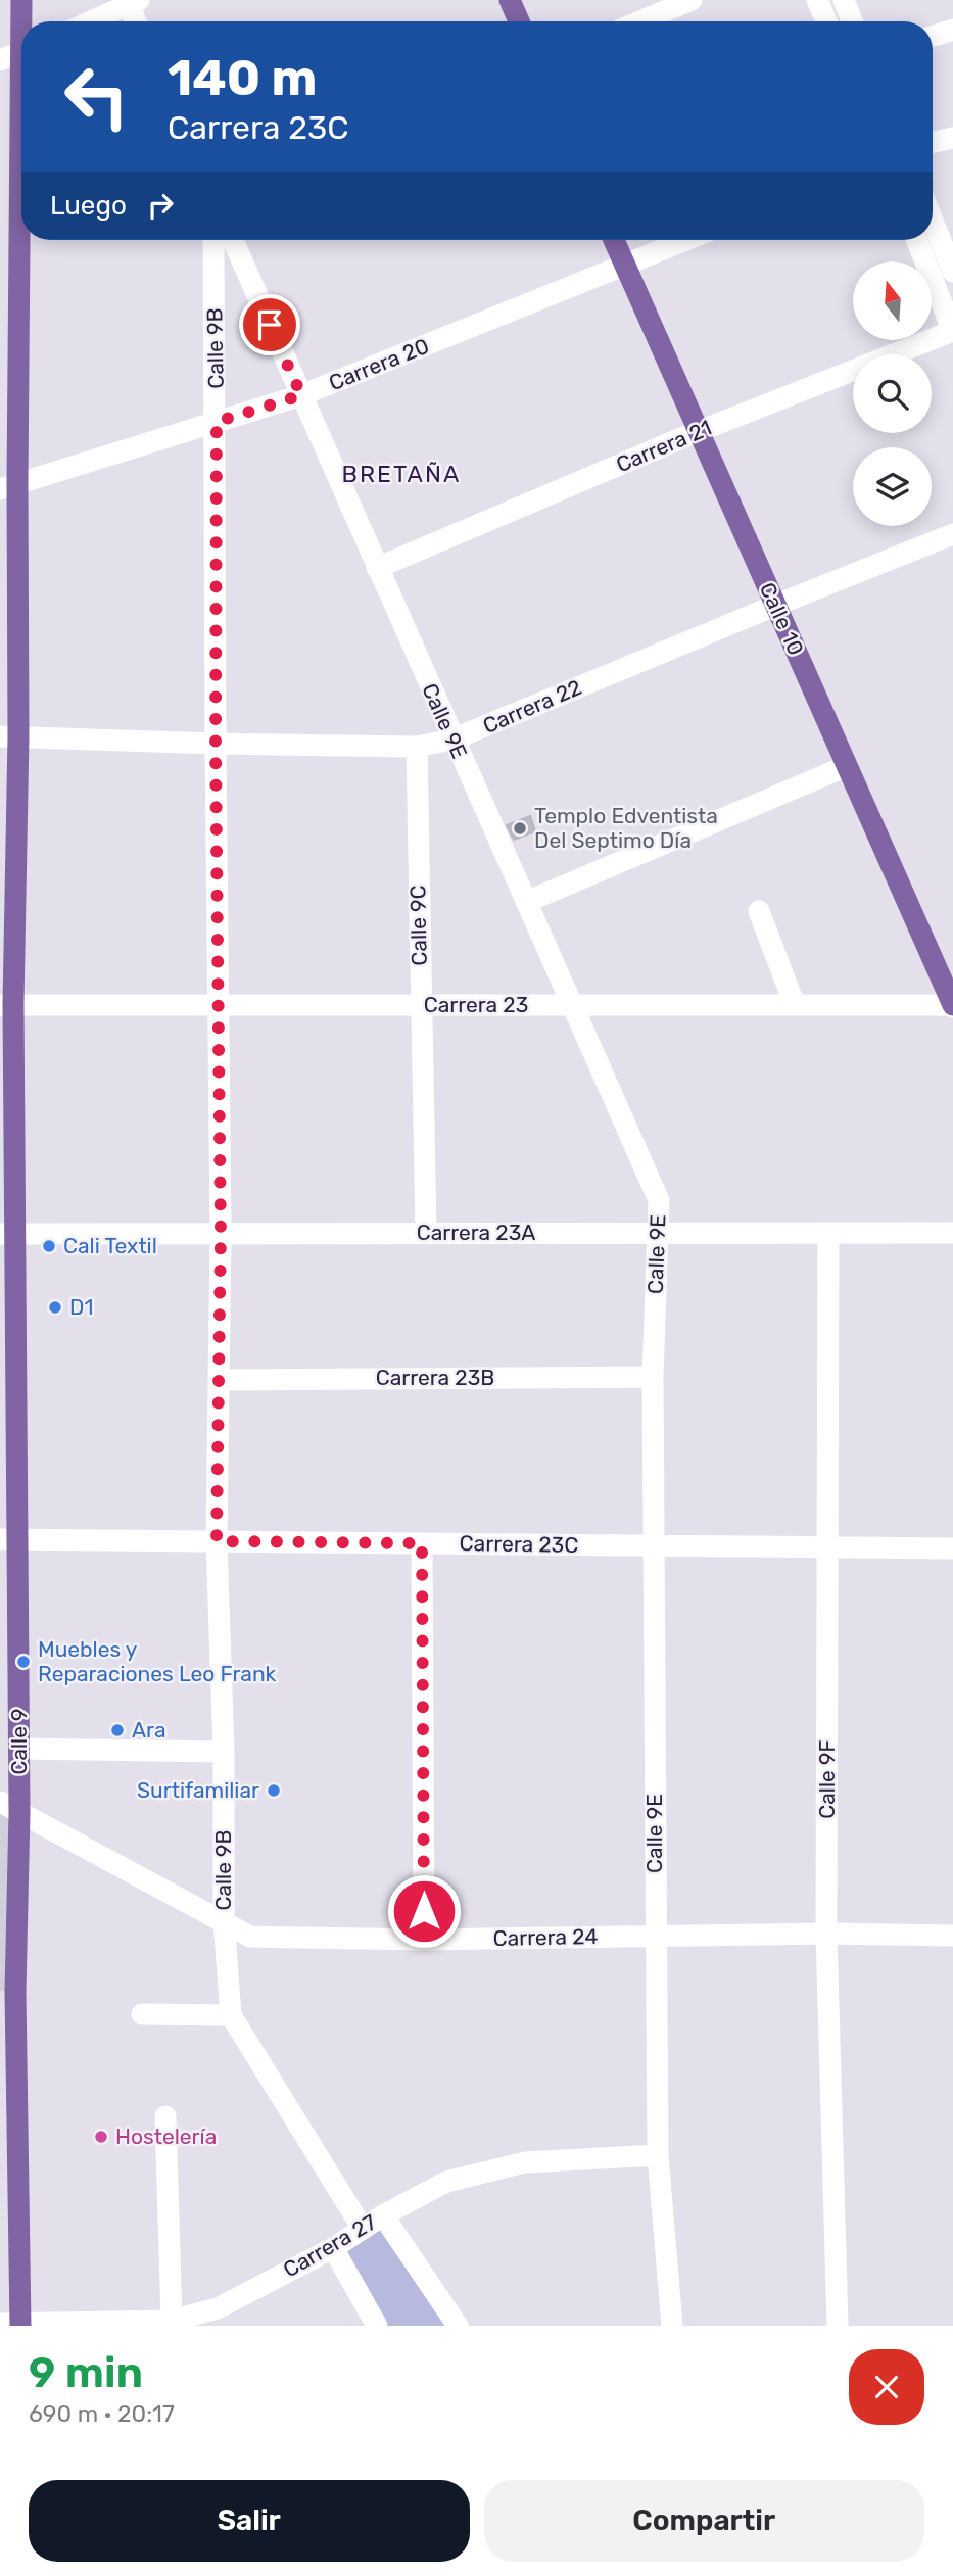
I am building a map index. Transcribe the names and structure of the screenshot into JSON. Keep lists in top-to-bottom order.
{
  "streets": {
    "main road": ["Calle 10", "Calle 9"],
    "street": [
      "Calle 9B",
      "Carrera 20",
      "Carrera 21",
      "Carrera 22",
      "Calle 9E",
      "Calle 9C",
      "Carrera 23",
      "Carrera 23A",
      "Carrera 23B",
      "Carrera 23C",
      "Calle 9F",
      "Carrera 24",
      "Carrera 27"
    ]
  },
  "crossings": [
    ["Calle 9B", "Carrera 20"],
    ["Calle 9B", "Carrera 22"],
    ["Calle 9B", "Carrera 23"],
    ["Calle 9B", "Carrera 23A"],
    ["Calle 9B", "Carrera 23B"],
    ["Calle 9B", "Carrera 23C"],
    ["Calle 9B", "Carrera 24"],
    ["Calle 9B", "Carrera 27"],
    ["Carrera 20", "Calle 10"],
    ["Carrera 20", "Calle 9E"],
    ["Carrera 20", "Calle 9"],
    ["Carrera 21", "Calle 10"],
    ["Carrera 21", "Calle 9E"],
    ["Calle 10", "Carrera 22"],
    ["Calle 10", "Carrera 23"],
    ["Carrera 22", "Calle 9E"],
    ["Carrera 22", "Calle 9C"],
    ["Carrera 22", "Calle 9"],
    ["Calle 9E", "Carrera 23"],
    ["Calle 9E", "Carrera 23A"],
    ["Calle 9E", "Carrera 23B"],
    ["Calle 9E", "Carrera 23C"],
    ["Calle 9E", "Carrera 24"],
    ["Calle 9E", "Carrera 27"],
    ["Calle 9C", "Carrera 23"],
    ["Calle 9C", "Carrera 23A"],
    ["Carrera 23", "Calle 9"],
    ["Carrera 23A", "Calle 9"],
    ["Carrera 23A", "Calle 9F"],
    ["Carrera 23C", "Calle 9"],
    ["Carrera 23C", "Calle 9F"],
    ["Calle 9", "Carrera 24"],
    ["Calle 9", "Carrera 27"],
    ["Calle 9F", "Carrera 24"]
  ],
  "districts": ["BRETAÑA"],
  "places": [
    "Templo Edventista Del Septimo Día",
    "Cali Textil",
    "D1",
    "Muebles y Reparaciones Leo Frank",
    "Ara",
    "Surtifamiliar",
    "Hostelería"
  ],
  "north": "top",
  "page": {
    "turn": ["140 m", "Carrera 23C"],
    "then": "Luego",
    "heading": ["9 min", "690 m · 20:17"],
    "buttons": ["Salir", "Compartir"]
  }
}
